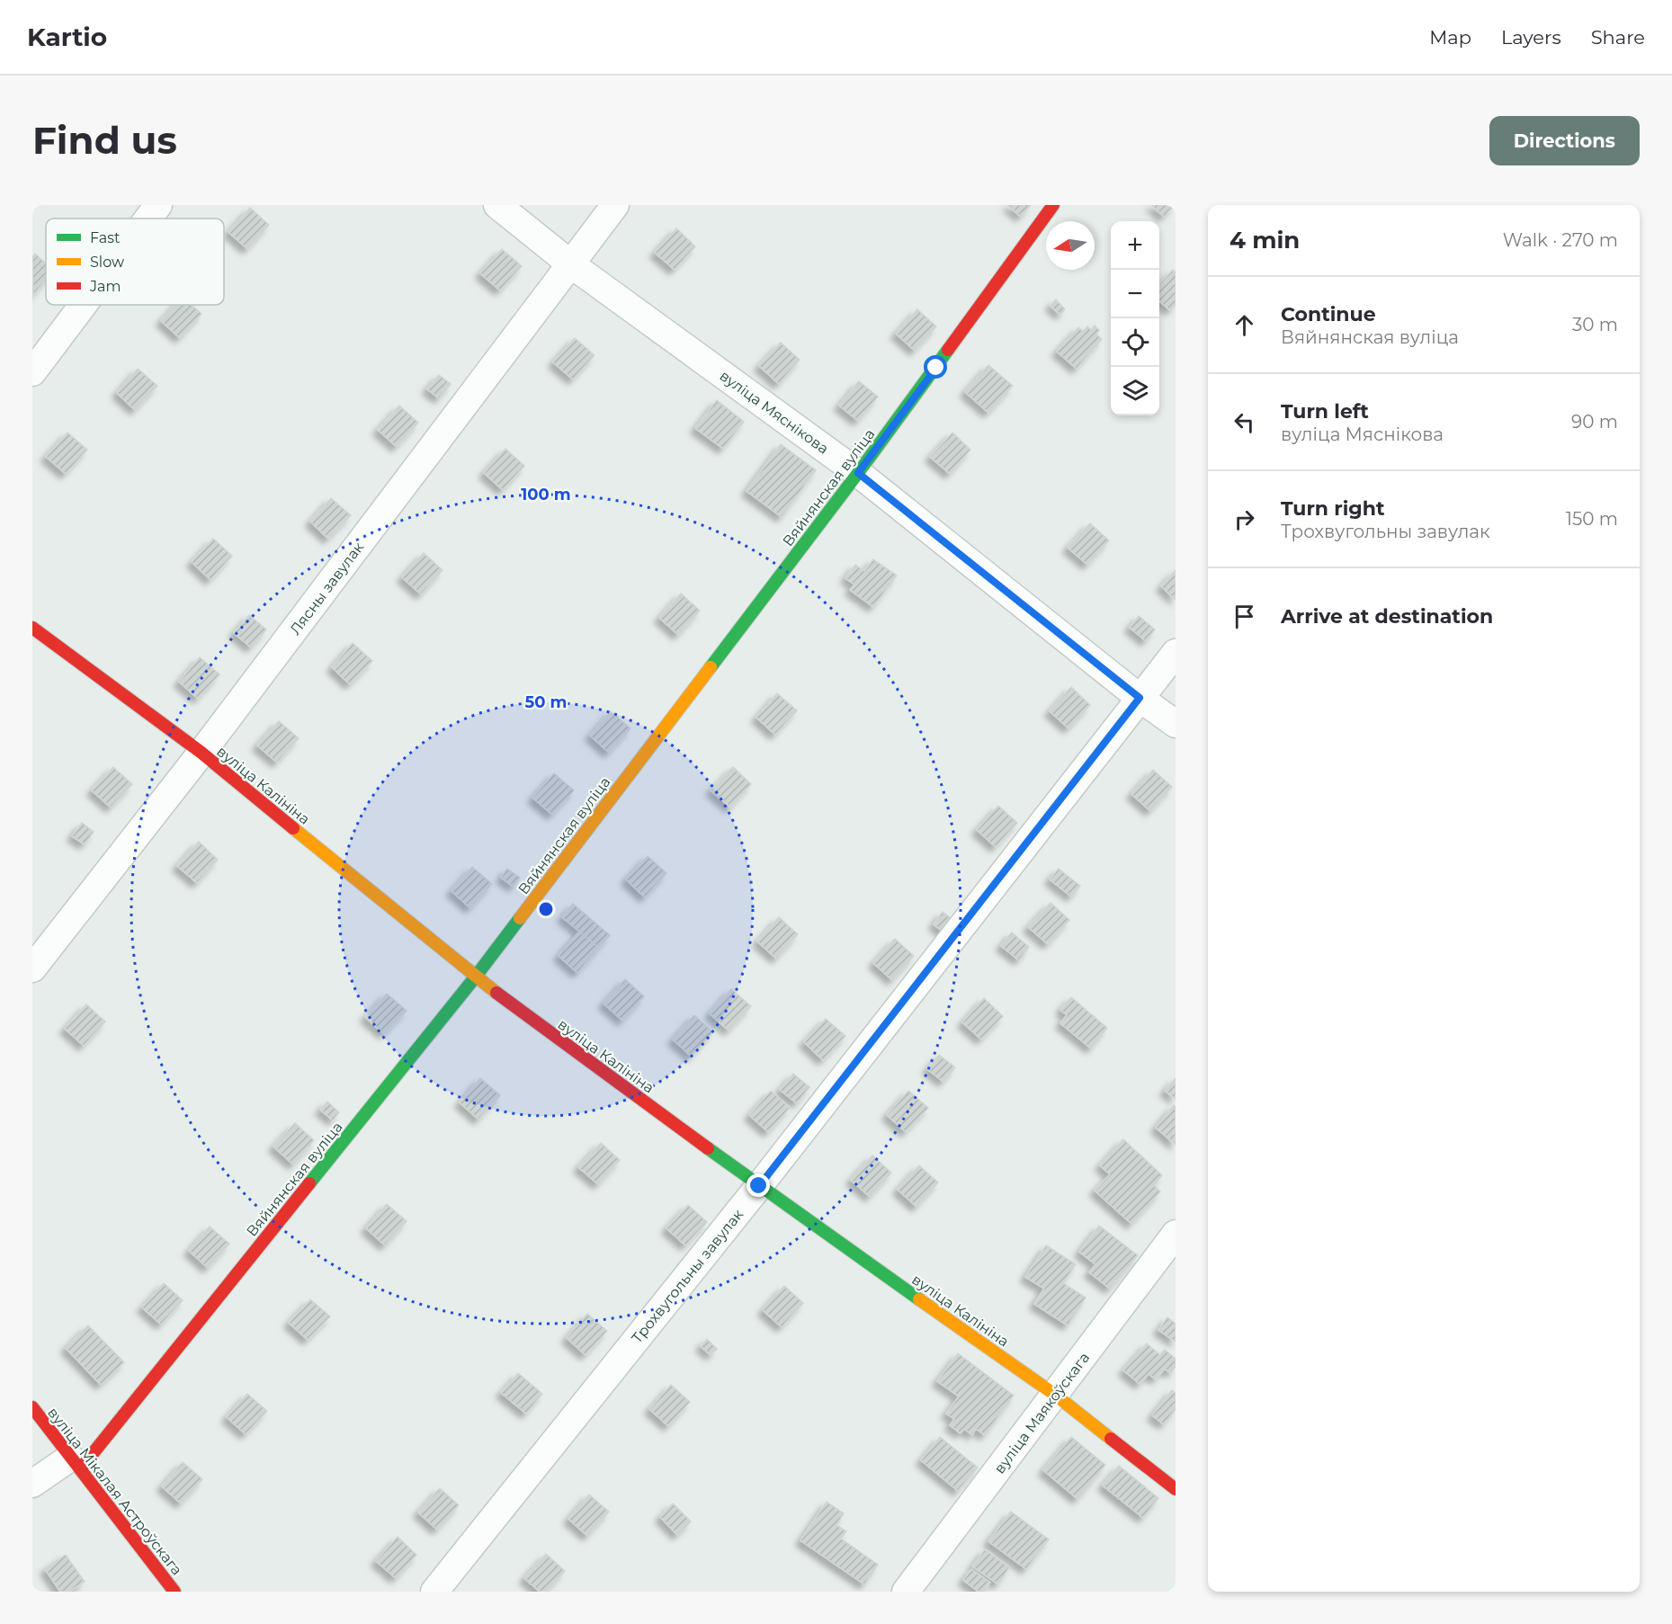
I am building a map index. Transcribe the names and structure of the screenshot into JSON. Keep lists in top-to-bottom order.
{
  "streets": {
    "street": [
      "вуліца Мяснікова",
      "Вяйнянская вуліца",
      "Лясны завулак",
      "вуліца Калініна",
      "Трохвугольны завулак",
      "вуліца Маякоўскага",
      "вуліца Мікалая Астроўскага"
    ]
  },
  "crossings": [
    ["вуліца Мяснікова", "Вяйнянская вуліца"],
    ["вуліца Мяснікова", "Лясны завулак"],
    ["вуліца Мяснікова", "Трохвугольны завулак"],
    ["Вяйнянская вуліца", "вуліца Калініна"],
    ["Вяйнянская вуліца", "вуліца Мікалая Астроўскага"],
    ["Лясны завулак", "вуліца Калініна"],
    ["вуліца Калініна", "Трохвугольны завулак"],
    ["вуліца Калініна", "вуліца Маякоўскага"]
  ],
  "legend": ["Fast", "Slow", "Jam"],
  "north": "left",
  "page": {
    "header": "Kartio",
    "nav": ["Map", "Layers", "Share"],
    "buttons": "Directions",
    "title": "Find us",
    "heading": ["4 min", "Walk · 270 m"],
    "map_buttons": ["+", "−"],
    "list": [
      ["Continue", "Вяйнянская вуліца", "30 m"],
      ["Turn left", "вуліца Мяснікова", "90 m"],
      ["Turn right", "Трохвугольны завулак", "150 m"],
      "Arrive at destination"
    ]
  },
  "rings": ["100 m", "50 m"]
}
